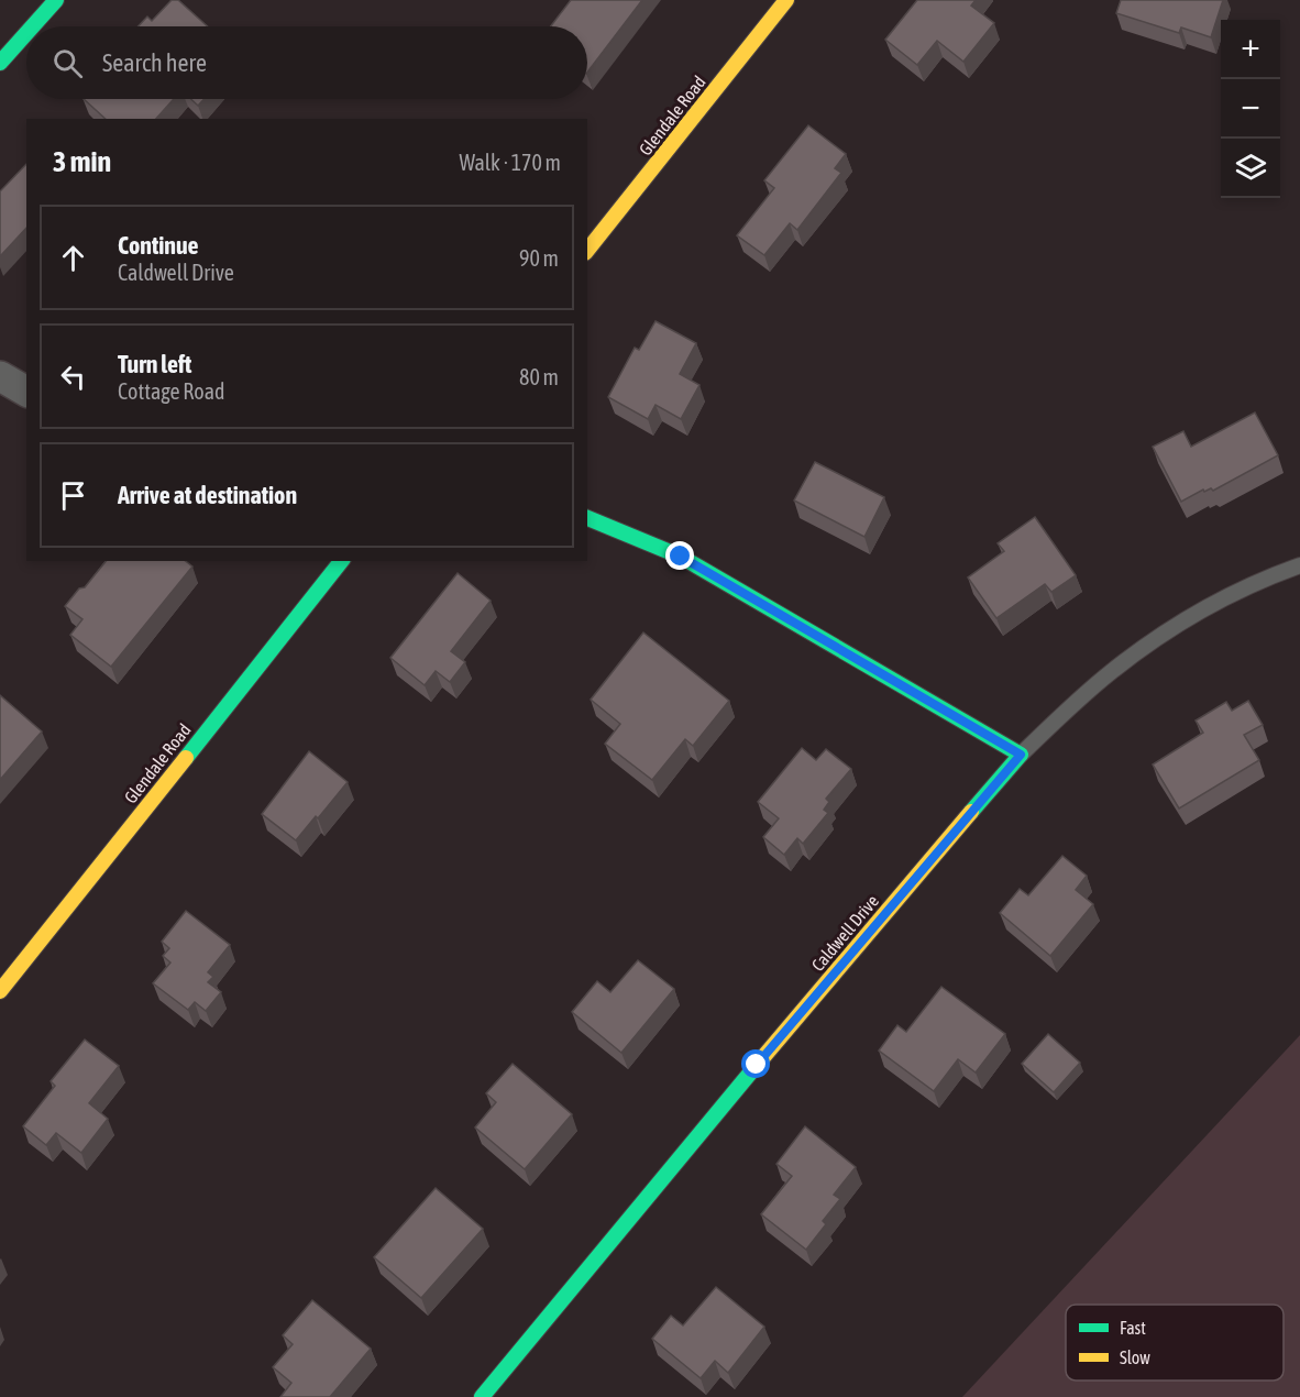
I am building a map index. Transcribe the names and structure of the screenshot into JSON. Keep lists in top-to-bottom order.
{
  "streets": {
    "street": ["Glendale Road", "Caldwell Drive"]
  },
  "legend": ["Fast", "Slow"],
  "page": {
    "map_buttons": ["+", "−"],
    "search": "Search here",
    "heading": ["3 min", "Walk · 170 m"],
    "list": [
      ["Continue", "Caldwell Drive", "90 m"],
      ["Turn left", "Cottage Road", "80 m"],
      "Arrive at destination"
    ]
  }
}
